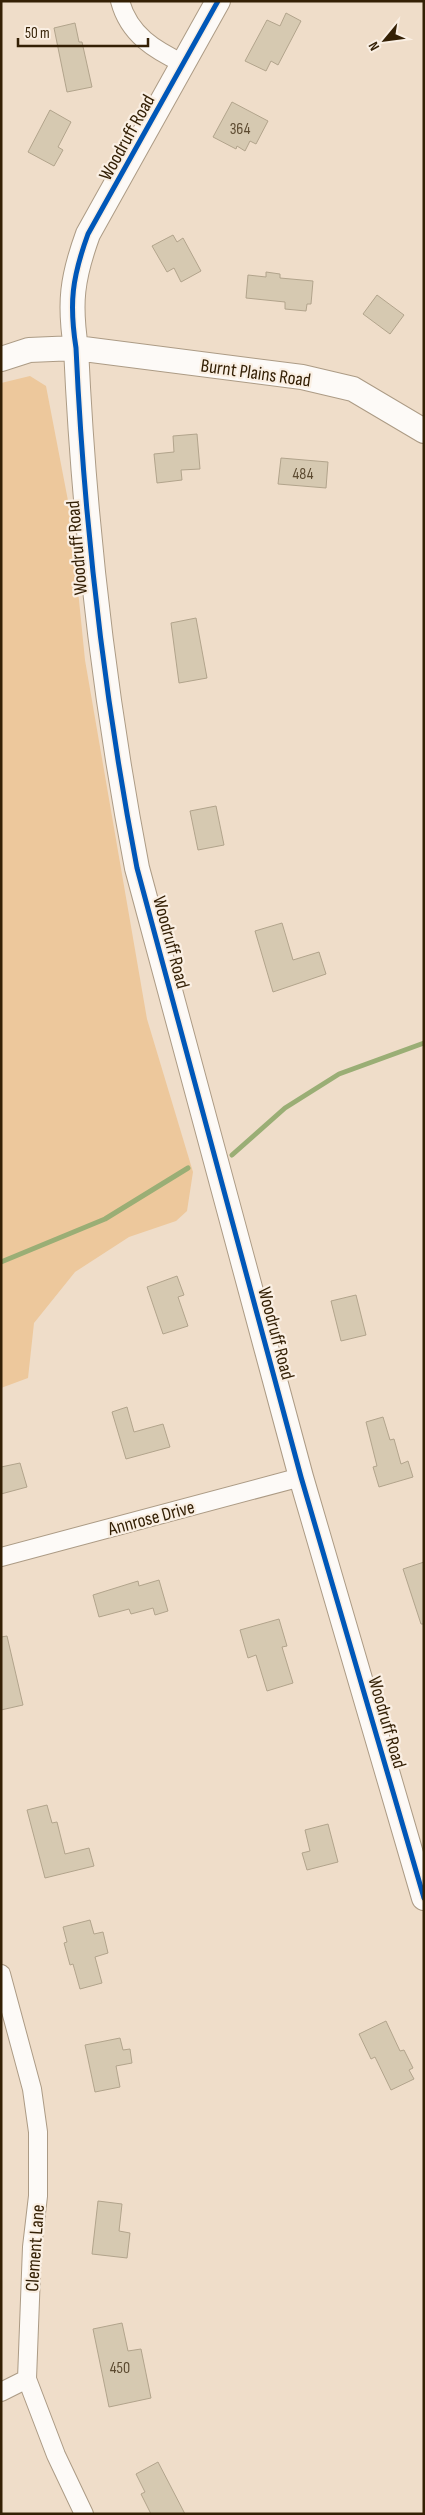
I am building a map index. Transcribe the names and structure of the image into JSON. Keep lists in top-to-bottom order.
{
  "streets": {
    "street": [
      "Woodruff Road",
      "Burnt Plains Road",
      "Annrose Drive",
      "Clement Lane"
    ]
  },
  "crossings": [
    ["Woodruff Road", "Burnt Plains Road"],
    ["Woodruff Road", "Annrose Drive"]
  ],
  "house_numbers": ["364", "484", "450"],
  "scale_bar": "50 m",
  "north": "bottom left"
}
